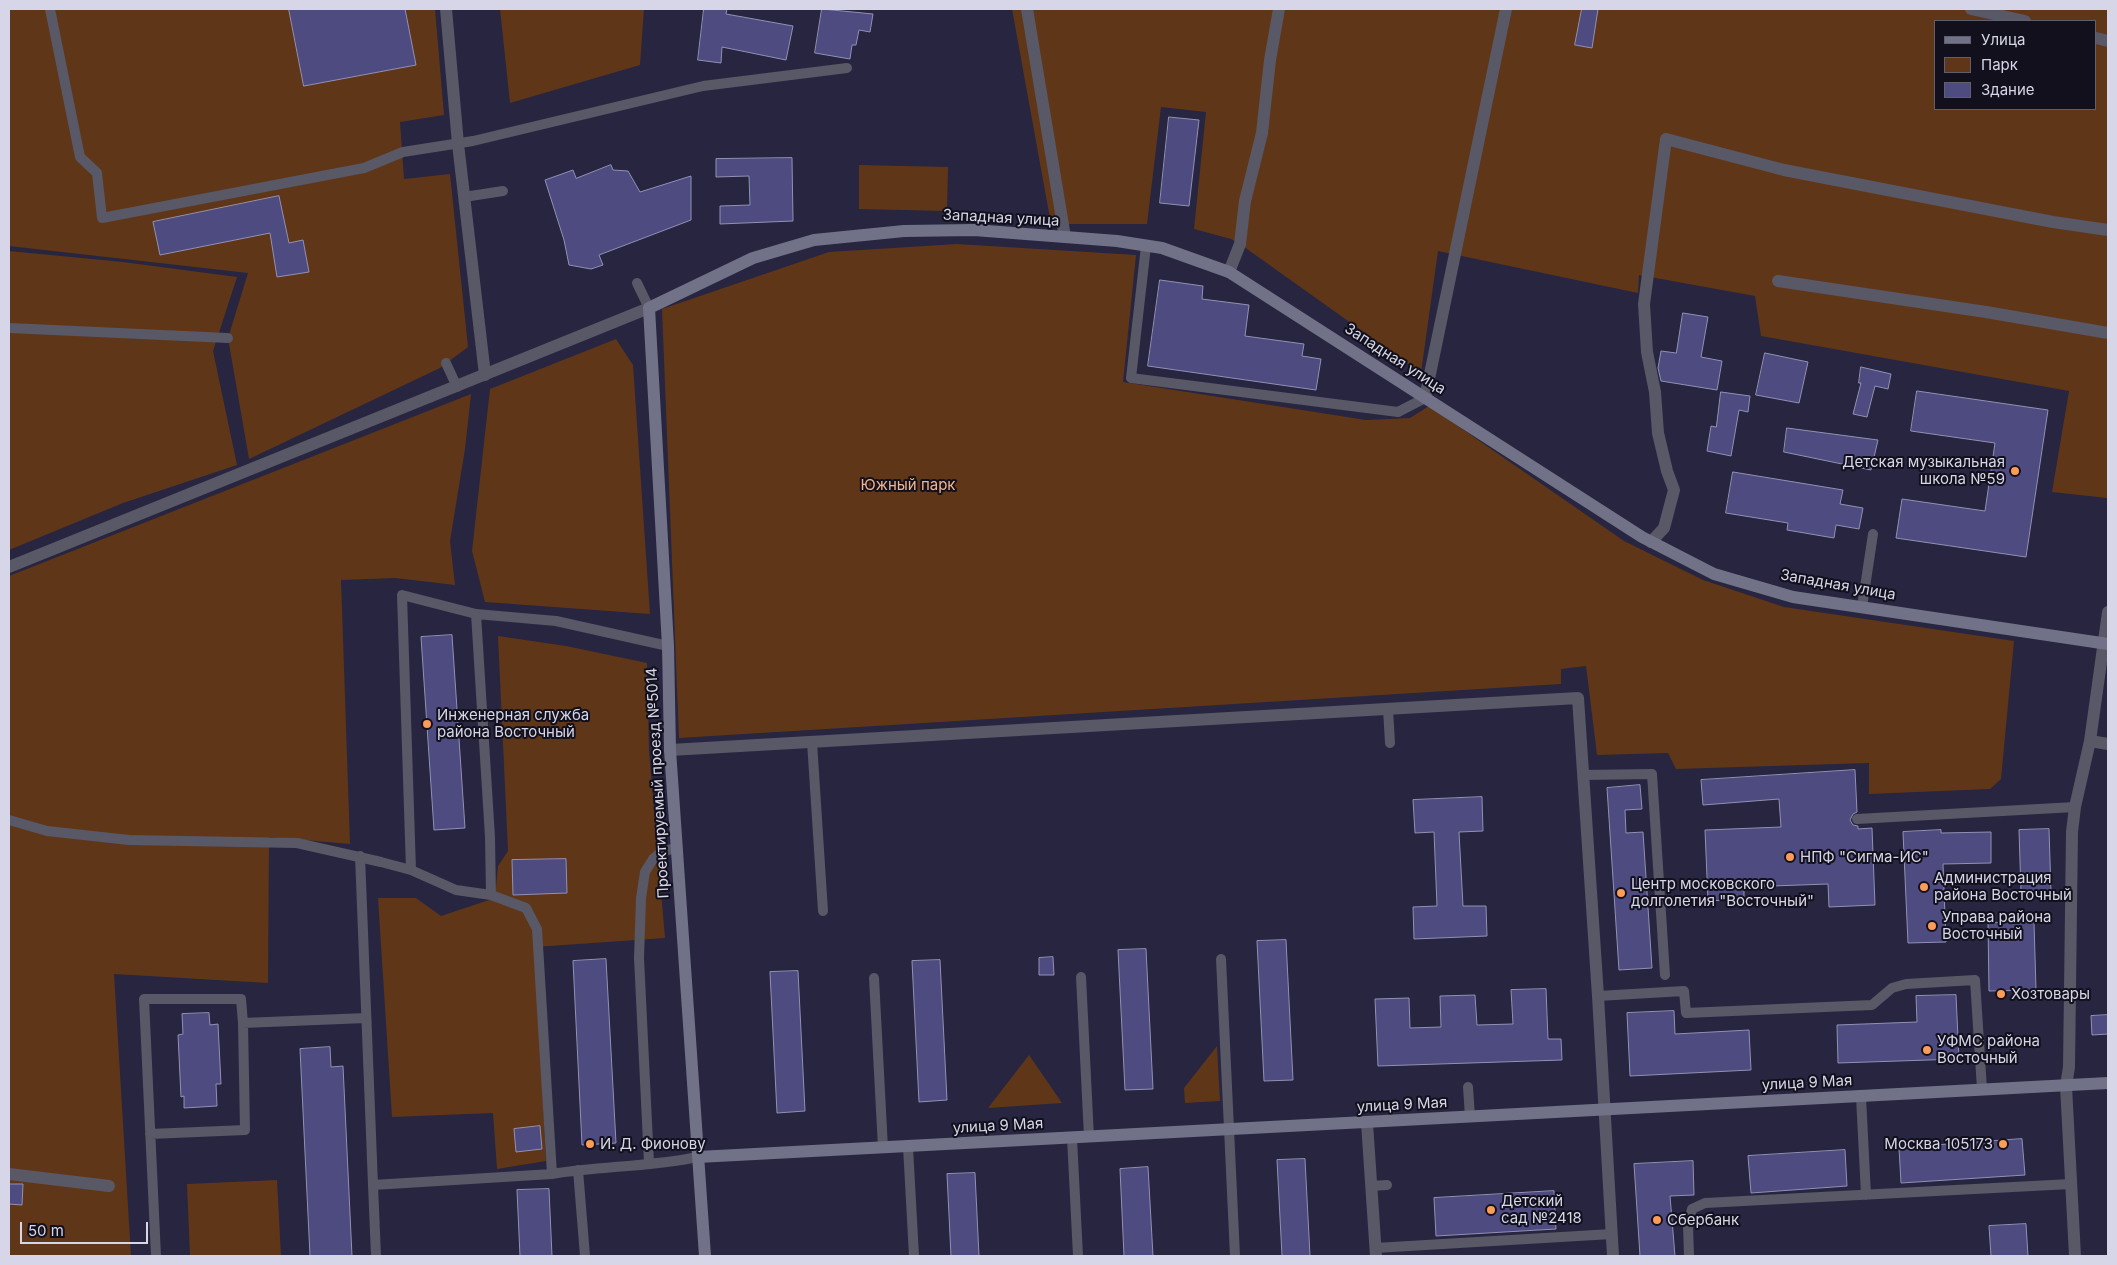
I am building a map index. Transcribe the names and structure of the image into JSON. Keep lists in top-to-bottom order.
{
  "streets": {
    "street": ["Западная улица", "Проектируемый проезд №5014", "улица 9 Мая"]
  },
  "crossings": [
    ["Западная улица", "Проектируемый проезд №5014"],
    ["Проектируемый проезд №5014", "улица 9 Мая"]
  ],
  "parks": ["Южный парк"],
  "places": [
    "Детская музыкальная школа №59",
    "Инженерная служба района Восточный",
    "НПФ \"Сигма-ИС\"",
    "Администрация района Восточный",
    "Центр московского долголетия \"Восточный\"",
    "Управа района Восточный",
    "Хозтовары",
    "УФМС района Восточный",
    "И. Д. Фионову",
    "Москва 105173",
    "Детский сад №2418",
    "Сбербанк"
  ],
  "legend": ["Улица", "Парк", "Здание"],
  "scale_bar": "50 m"
}
